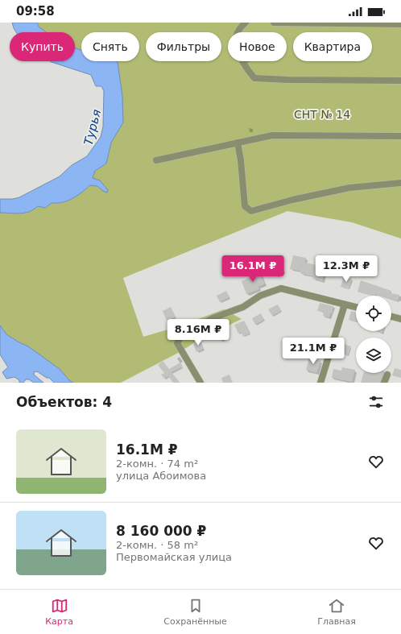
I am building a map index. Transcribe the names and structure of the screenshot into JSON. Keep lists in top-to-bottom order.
{
  "water": ["Турья"],
  "parks": ["СНТ № 14"],
  "page": {
    "status": "09:58",
    "chip": [
      "Купить",
      "Снять",
      "Фильтры",
      "Новое",
      "Квартира"
    ],
    "price": [
      "16.1M ₽",
      "12.3M ₽",
      "8.16M ₽",
      "21.1M ₽"
    ],
    "heading": "Объектов: 4",
    "list": [
      {
        "name": "16.1M ₽",
        "note": "2-комн. · 74 m² · улица Абоимова"
      },
      {
        "name": "8 160 000 ₽",
        "note": "2-комн. · 58 m² · Первомайская улица"
      }
    ],
    "tabs": ["Карта", "Сохранённые", "Главная"]
  }
}
